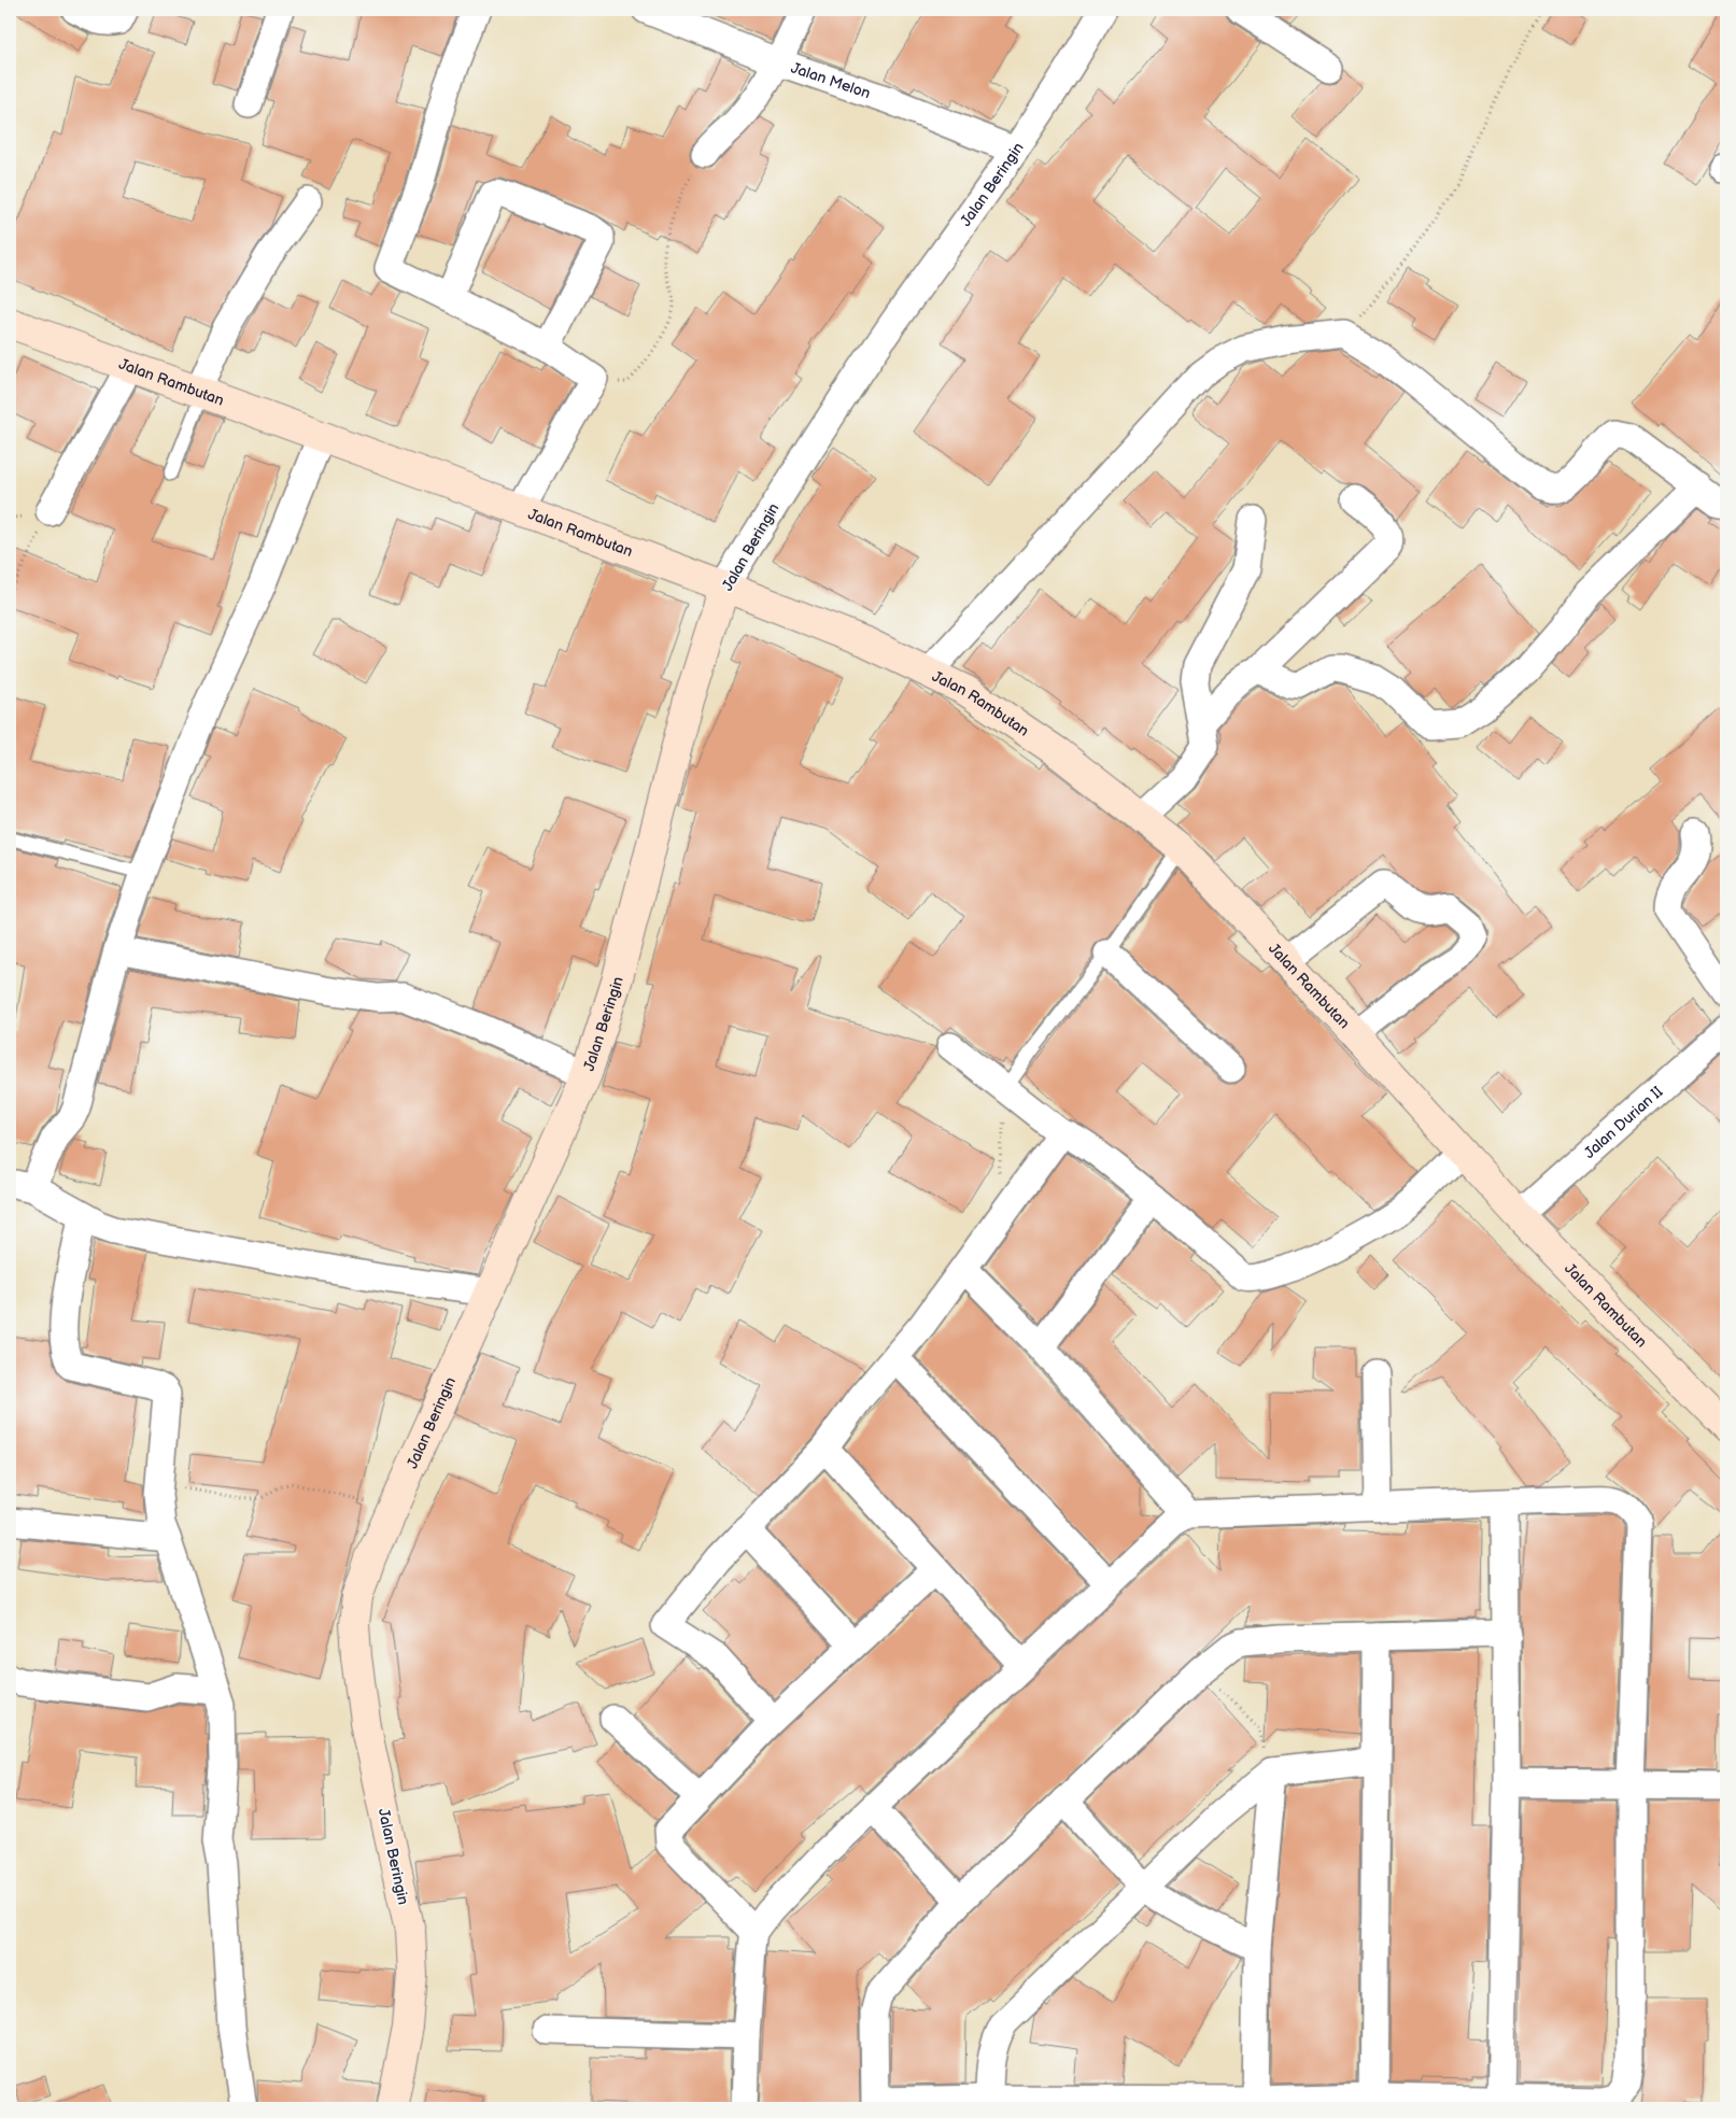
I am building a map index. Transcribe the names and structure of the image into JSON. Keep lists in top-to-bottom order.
{
  "streets": {
    "street": [
      "Jalan Melon",
      "Jalan Beringin",
      "Jalan Rambutan",
      "Jalan Durian II"
    ]
  },
  "crossings": [
    ["Jalan Melon", "Jalan Beringin"],
    ["Jalan Beringin", "Jalan Rambutan"],
    ["Jalan Rambutan", "Jalan Durian II"]
  ]
}
